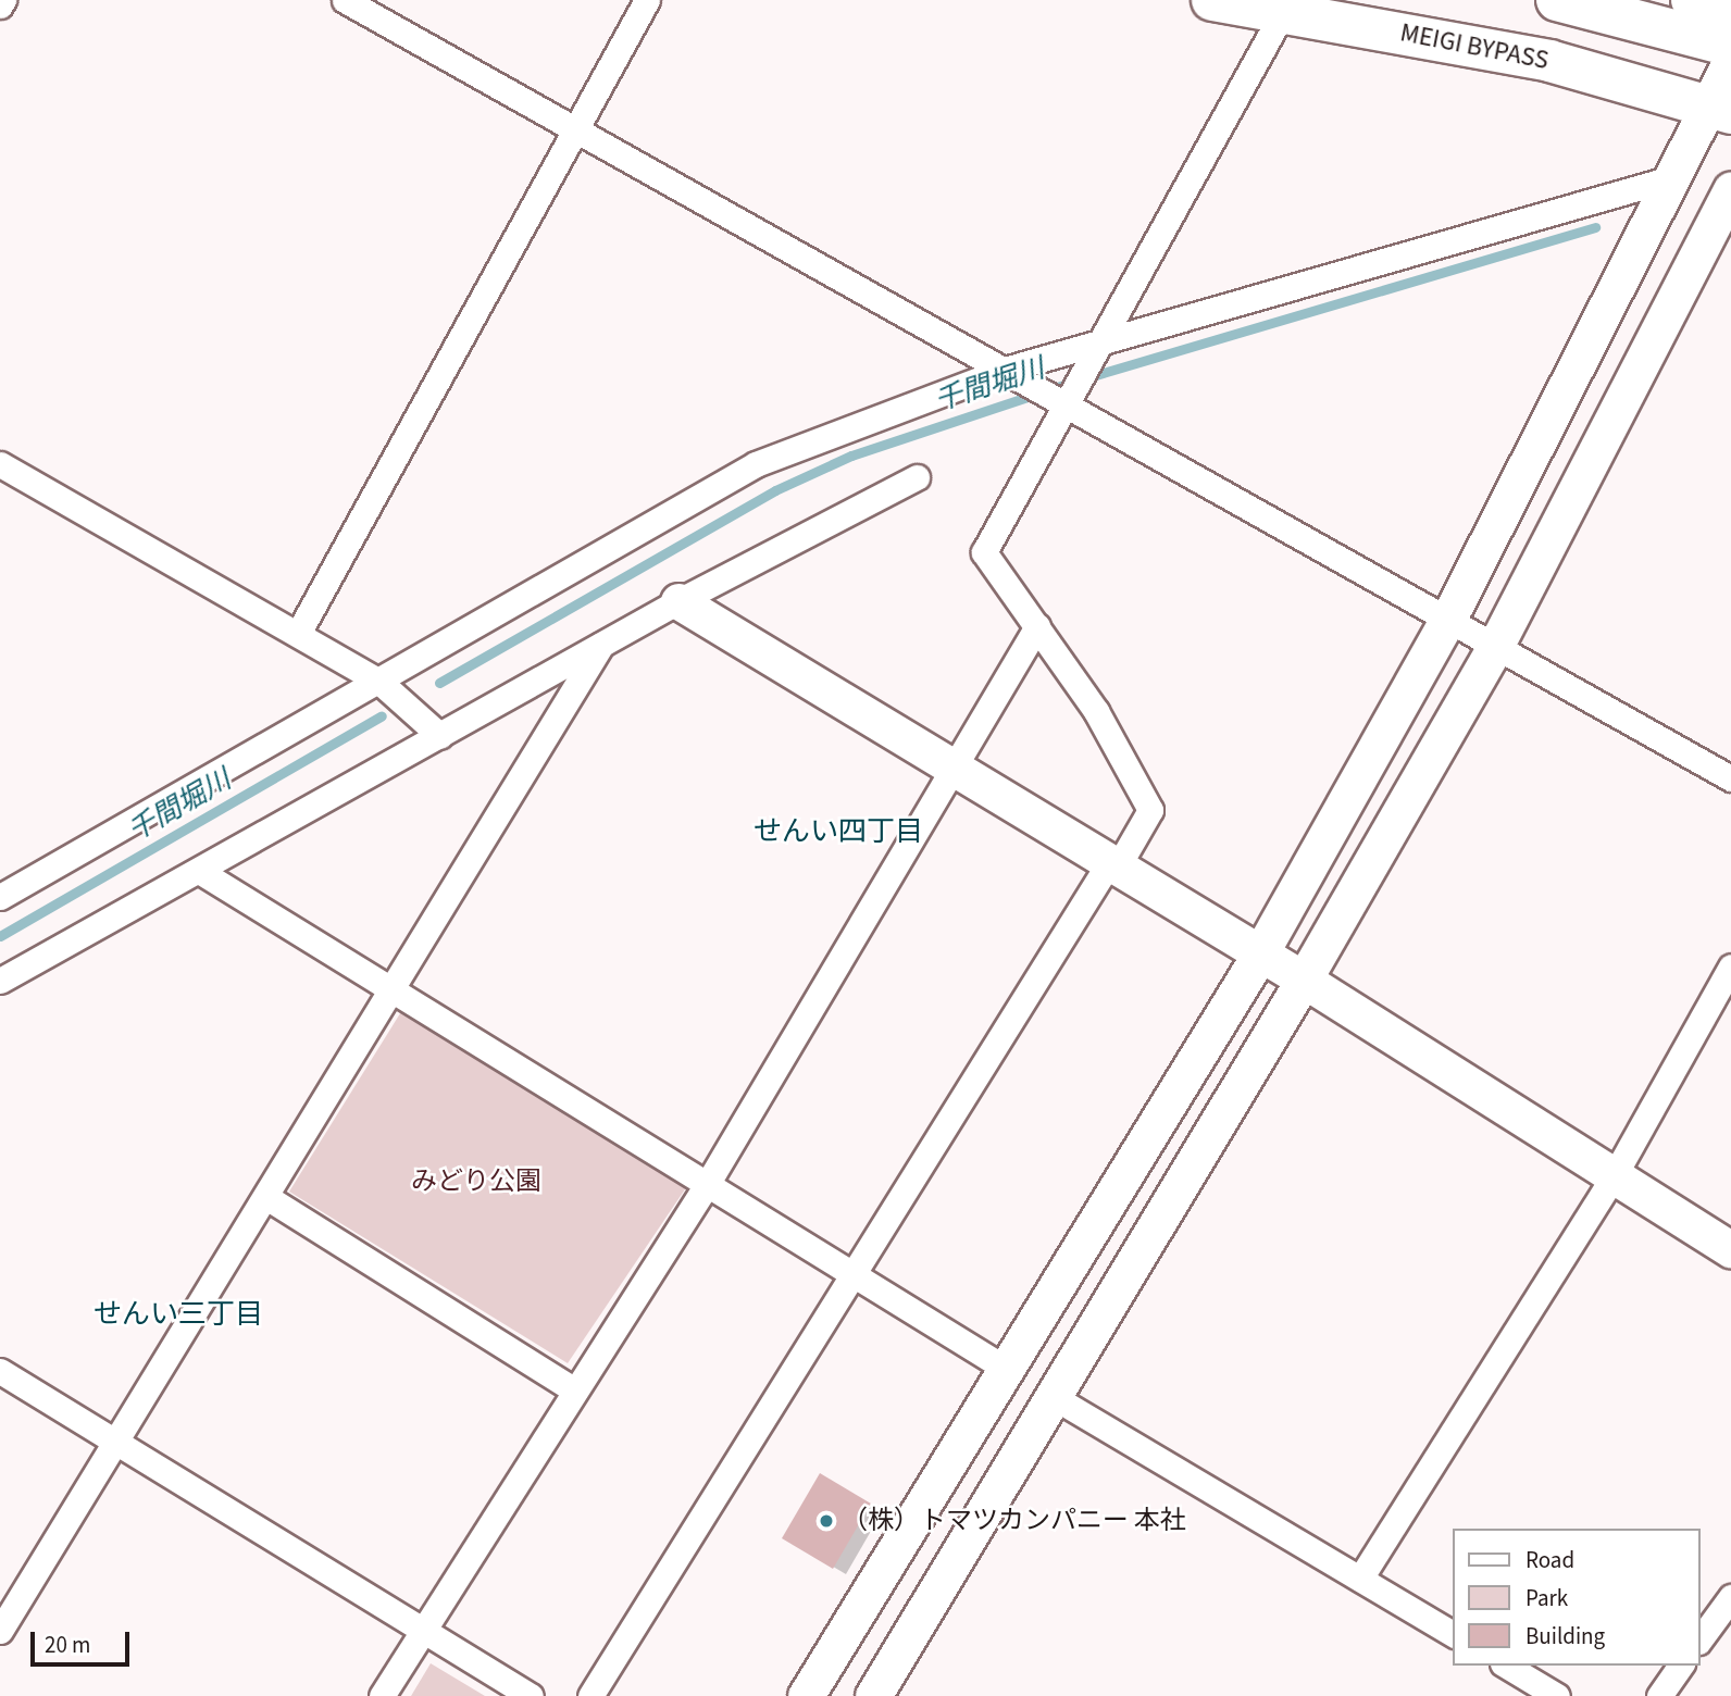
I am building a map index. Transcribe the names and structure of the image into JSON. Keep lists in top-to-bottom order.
{
  "streets": {
    "highway": ["MEIGI BYPASS"]
  },
  "districts": ["せんい四丁目", "せんい三丁目"],
  "water": ["千間堀川"],
  "parks": ["みどり公園"],
  "places": ["（株）トマツカンパニー 本社"],
  "legend": ["Road", "Park", "Building"],
  "scale_bar": "20 m"
}
